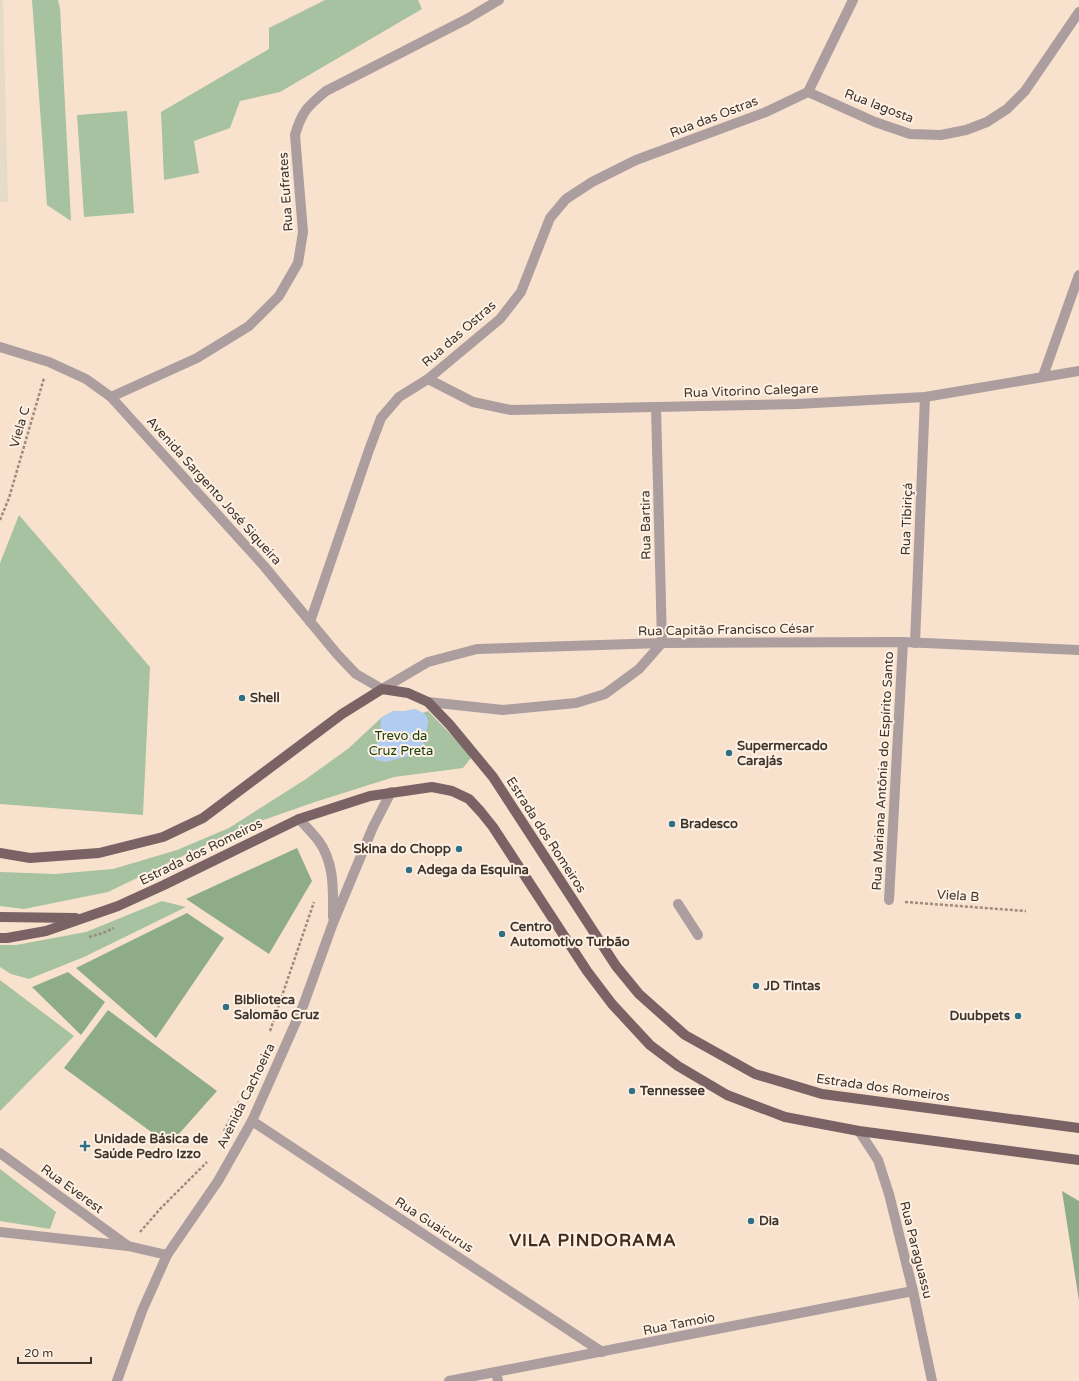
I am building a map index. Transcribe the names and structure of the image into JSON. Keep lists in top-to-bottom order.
{
  "streets": {
    "main road": ["Estrada dos Romeiros"],
    "street": [
      "Rua lagosta",
      "Rua das Ostras",
      "Rua Eufrates",
      "Rua Vitorino Calegare",
      "Avenida Sargento José Siqueira",
      "Rua Tibiriçá",
      "Rua Bartira",
      "Rua Capitão Francisco César",
      "Rua Mariana Antônia do Espírito Santo",
      "Avenida Cachoeira",
      "Rua Everest",
      "Rua Guaicurus",
      "Rua Paraguassu",
      "Rua Tamoio"
    ],
    "path": ["Viela C", "Viela B"]
  },
  "crossings": [
    ["Rua lagosta", "Rua das Ostras"],
    ["Rua das Ostras", "Rua Vitorino Calegare"],
    ["Rua das Ostras", "Avenida Sargento José Siqueira"],
    ["Rua Eufrates", "Avenida Sargento José Siqueira"],
    ["Rua Vitorino Calegare", "Rua Tibiriçá"],
    ["Rua Vitorino Calegare", "Rua Bartira"],
    ["Viela C", "Avenida Sargento José Siqueira"],
    ["Avenida Sargento José Siqueira", "Rua Capitão Francisco César"],
    ["Avenida Sargento José Siqueira", "Estrada dos Romeiros"],
    ["Rua Tibiriçá", "Rua Capitão Francisco César"],
    ["Rua Bartira", "Rua Capitão Francisco César"],
    ["Rua Capitão Francisco César", "Rua Mariana Antônia do Espírito Santo"],
    ["Rua Capitão Francisco César", "Estrada dos Romeiros"],
    ["Rua Mariana Antônia do Espírito Santo", "Viela B"],
    ["Estrada dos Romeiros", "Avenida Cachoeira"],
    ["Estrada dos Romeiros", "Rua Paraguassu"],
    ["Avenida Cachoeira", "Rua Guaicurus"],
    ["Rua Guaicurus", "Rua Tamoio"],
    ["Rua Paraguassu", "Rua Tamoio"]
  ],
  "districts": ["VILA PINDORAMA"],
  "parks": ["Trevo da Cruz Preta"],
  "places": {
    "other": [
      "Shell",
      "Supermercado Carajás",
      "Bradesco",
      "Skina do Chopp",
      "Adega da Esquina",
      "Centro Automotivo Turbão",
      "JD Tintas",
      "Biblioteca Salomão Cruz",
      "Duubpets",
      "Tennessee",
      "Dia"
    ],
    "health": ["Unidade Básica de Saúde Pedro Izzo"]
  },
  "scale_bar": "20 m"
}
